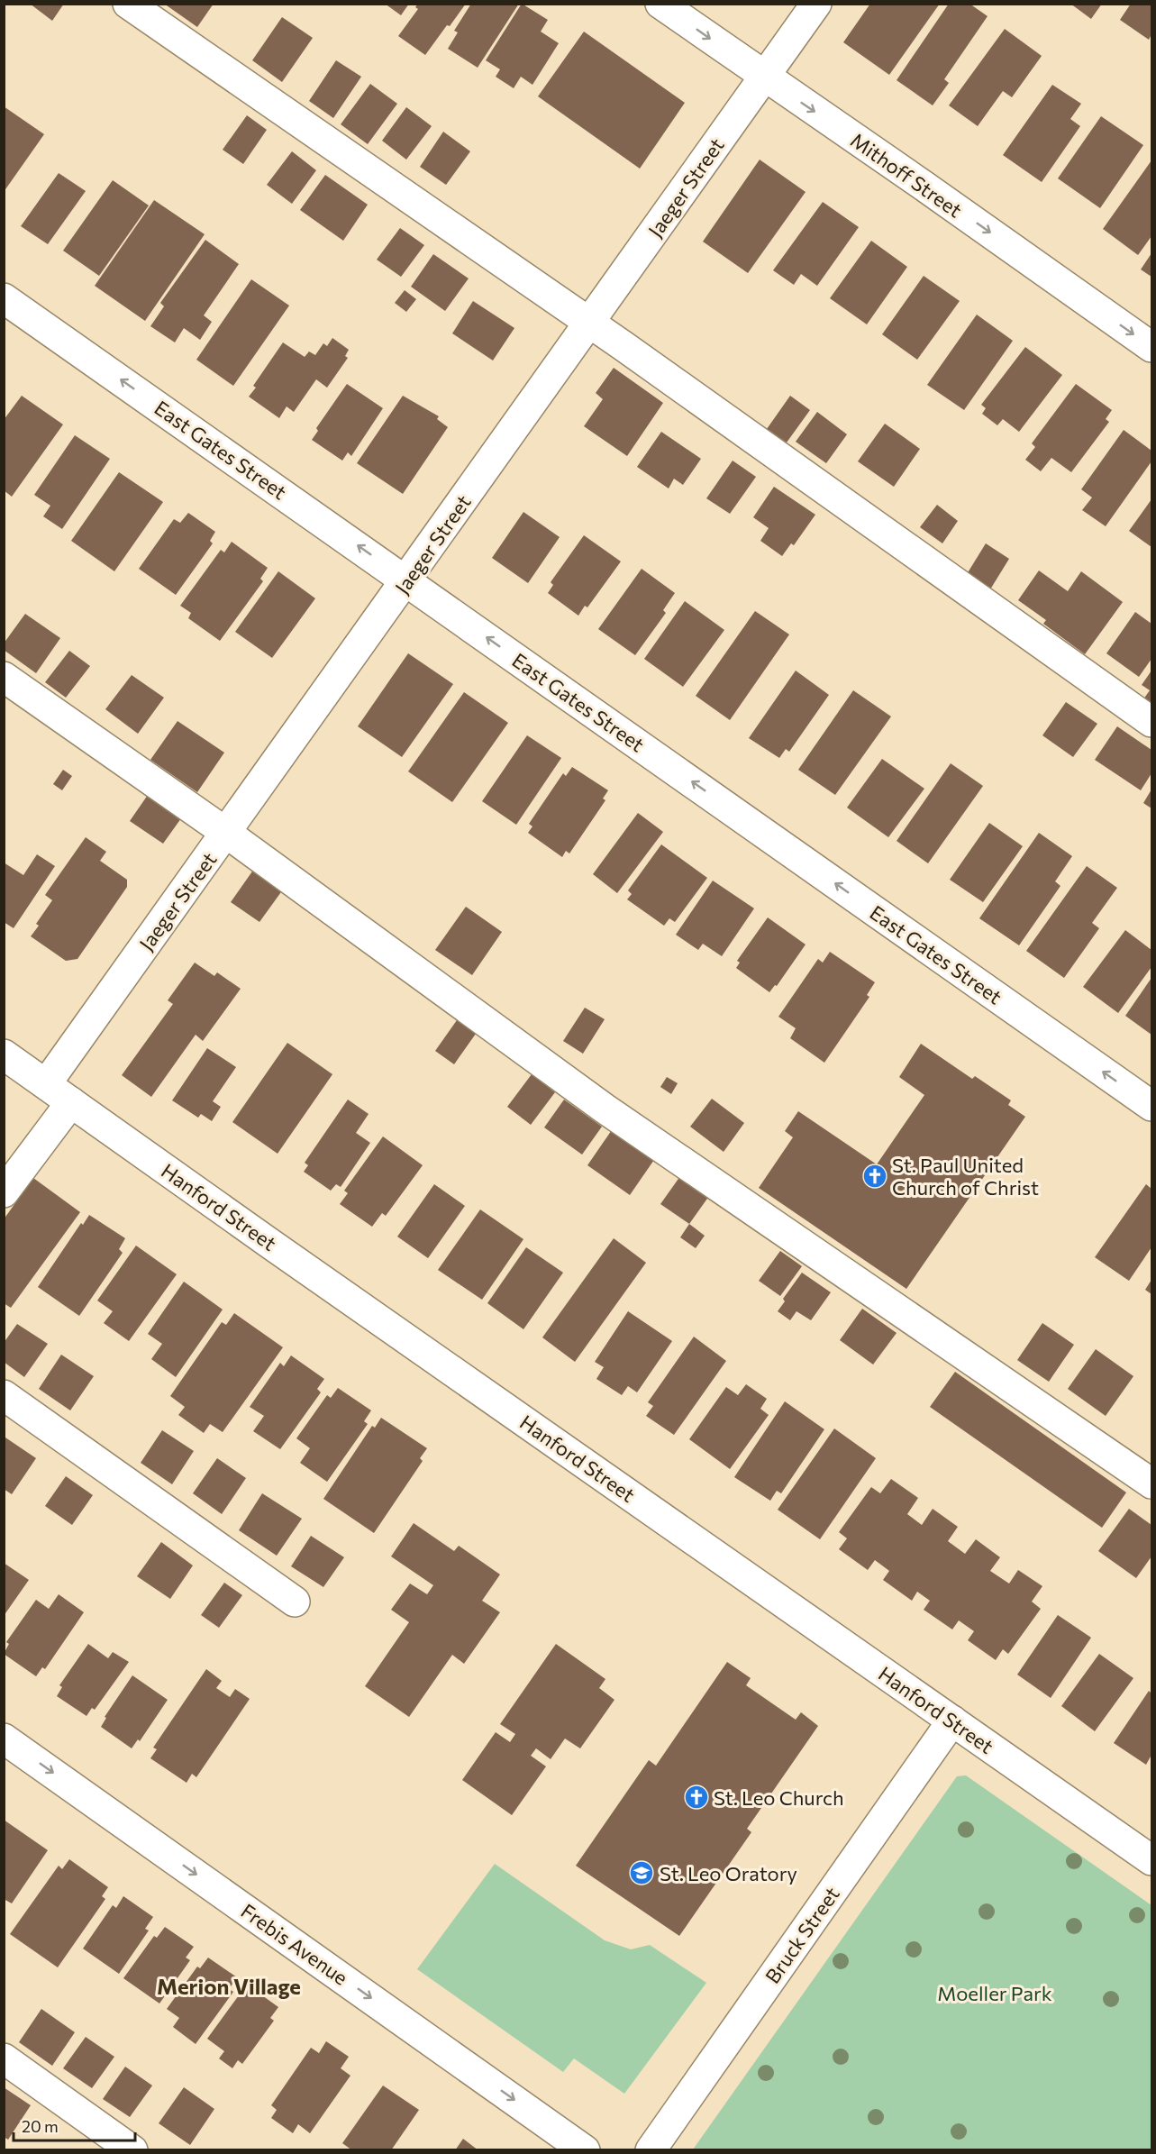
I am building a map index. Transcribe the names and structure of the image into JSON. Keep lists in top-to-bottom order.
{
  "streets": {
    "street": [
      "Mithoff Street",
      "Jaeger Street",
      "East Gates Street",
      "Hanford Street",
      "Bruck Street",
      "Frebis Avenue"
    ]
  },
  "crossings": [
    ["Mithoff Street", "Jaeger Street"],
    ["Jaeger Street", "East Gates Street"],
    ["Jaeger Street", "Hanford Street"],
    ["Hanford Street", "Bruck Street"]
  ],
  "one_way": ["Mithoff Street", "East Gates Street", "Frebis Avenue"],
  "districts": ["Merion Village"],
  "parks": ["Moeller Park"],
  "places": {
    "church": ["St. Paul United Church of Christ", "St. Leo Church"],
    "school or university": ["St. Leo Oratory"]
  },
  "scale_bar": "20 m"
}
